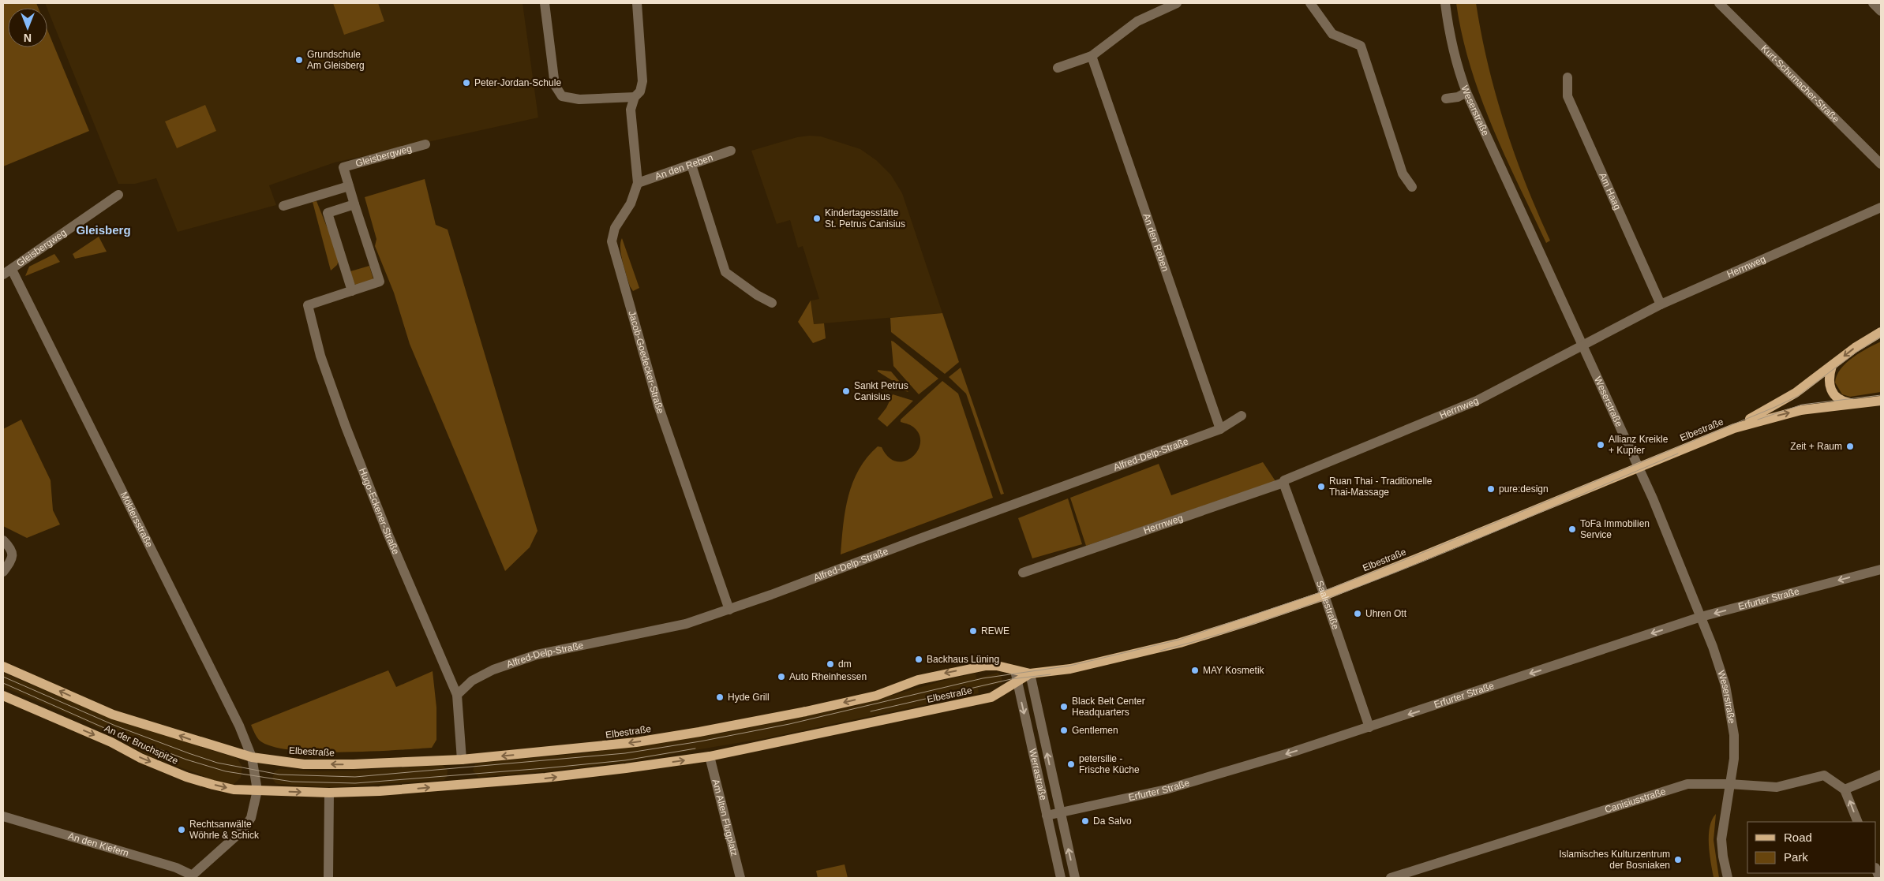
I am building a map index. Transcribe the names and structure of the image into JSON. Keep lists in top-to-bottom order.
{
  "streets": {
    "main road": ["Elbestraße", "An der Bruchspitze"],
    "street": [
      "Kurt-Schumacher-Straße",
      "Weserstraße",
      "Gleisbergweg",
      "An den Reben",
      "Am Haag",
      "Herrnweg",
      "Jacob-Goedecker-Straße",
      "Alfred-Delp-Straße",
      "Hugo-Eckener-Straße",
      "Möldersstraße",
      "Erfurter Straße",
      "Saalestraße",
      "Werrastraße",
      "Canisiusstraße",
      "Am Alten Flugplatz",
      "An den Kiefern"
    ]
  },
  "crossings": [
    ["Weserstraße", "Herrnweg"],
    ["Weserstraße", "Elbestraße"],
    ["Weserstraße", "Erfurter Straße"],
    ["Weserstraße", "Canisiusstraße"],
    ["Gleisbergweg", "Hugo-Eckener-Straße"],
    ["Gleisbergweg", "Möldersstraße"],
    ["An den Reben", "Jacob-Goedecker-Straße"],
    ["An den Reben", "Alfred-Delp-Straße"],
    ["Am Haag", "Herrnweg"],
    ["Herrnweg", "Saalestraße"],
    ["Jacob-Goedecker-Straße", "Alfred-Delp-Straße"],
    ["Elbestraße", "Hugo-Eckener-Straße"],
    ["Elbestraße", "Möldersstraße"],
    ["Elbestraße", "Saalestraße"],
    ["Elbestraße", "An der Bruchspitze"],
    ["Elbestraße", "Werrastraße"],
    ["Elbestraße", "Am Alten Flugplatz"],
    ["Alfred-Delp-Straße", "Hugo-Eckener-Straße"],
    ["Möldersstraße", "An der Bruchspitze"],
    ["Erfurter Straße", "Saalestraße"],
    ["Erfurter Straße", "Werrastraße"]
  ],
  "one_way": ["Erfurter Straße"],
  "districts": ["Gleisberg"],
  "places": [
    "Grundschule Am Gleisberg",
    "Peter-Jordan-Schule",
    "Kindertagesstätte St. Petrus Canisius",
    "Sankt Petrus Canisius",
    "Allianz Kreikle + Kupfer",
    "Zeit + Raum",
    "Ruan Thai - Traditionelle Thai-Massage",
    "pure:design",
    "ToFa Immobilien Service",
    "Uhren Ott",
    "REWE",
    "Backhaus Lüning",
    "dm",
    "MAY Kosmetik",
    "Auto Rheinhessen",
    "Hyde Grill",
    "Black Belt Center Headquarters",
    "Gentlemen",
    "petersilie - Frische Küche",
    "Da Salvo",
    "Rechtsanwälte Wöhrle & Schick",
    "Islamisches Kulturzentrum der Bosniaken"
  ],
  "legend": ["Road", "Park"],
  "north": "bottom"
}
